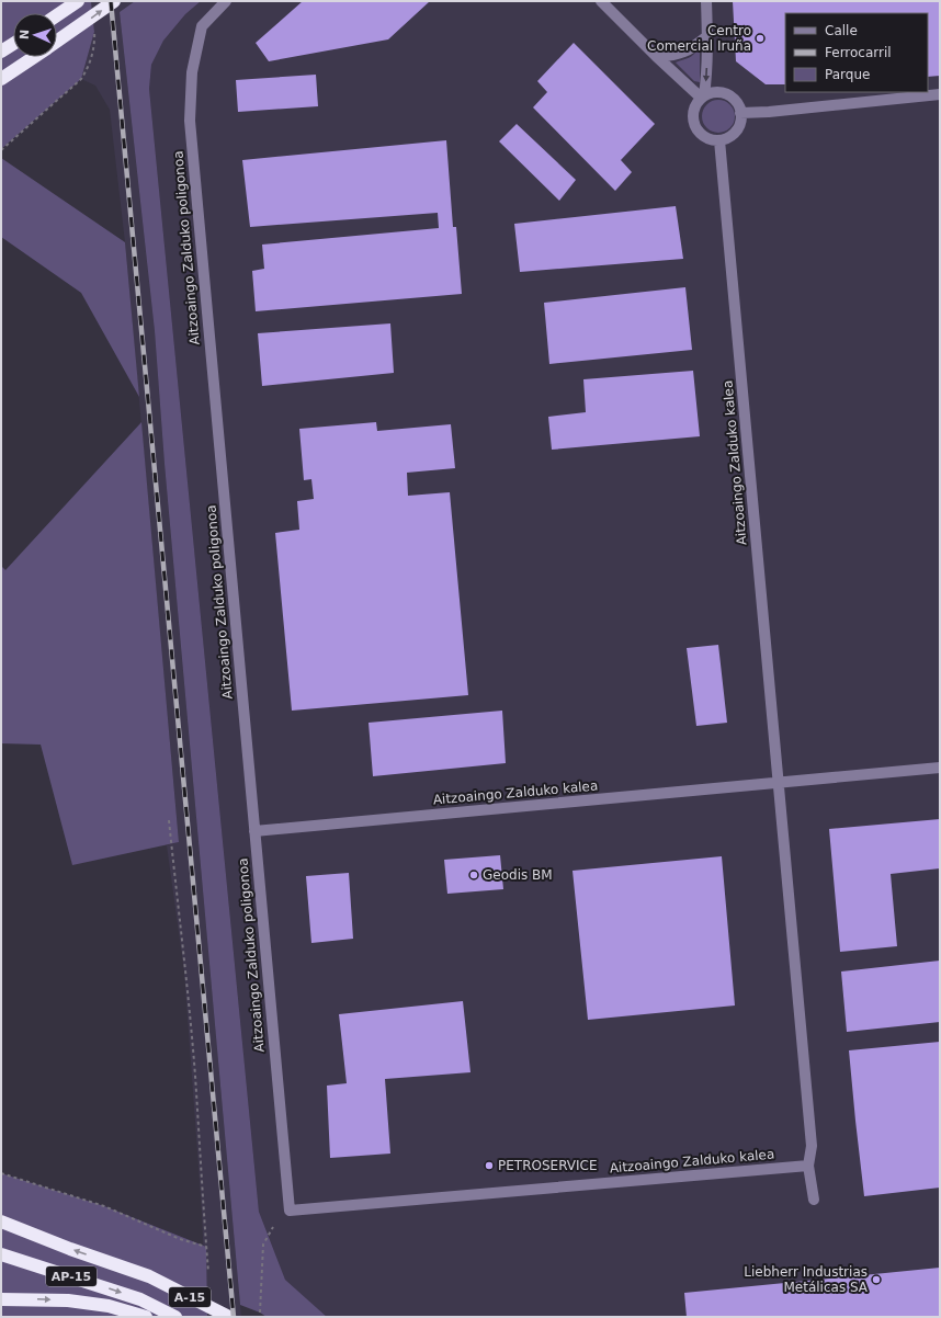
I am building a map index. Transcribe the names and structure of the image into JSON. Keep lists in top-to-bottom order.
{
  "streets": {
    "highway": ["AP-15", "A-15"],
    "street": ["Aitzoaingo Zalduko poligonoa", "Aitzoaingo Zalduko kalea"]
  },
  "crossings": [
    ["Aitzoaingo Zalduko poligonoa", "Aitzoaingo Zalduko kalea"]
  ],
  "places": [
    "Centro Comercial Iruña",
    "Geodis BM",
    "PETROSERVICE",
    "Liebherr Industrias Metálicas SA"
  ],
  "legend": ["Calle", "Ferrocarril", "Parque"],
  "north": "left"
}
